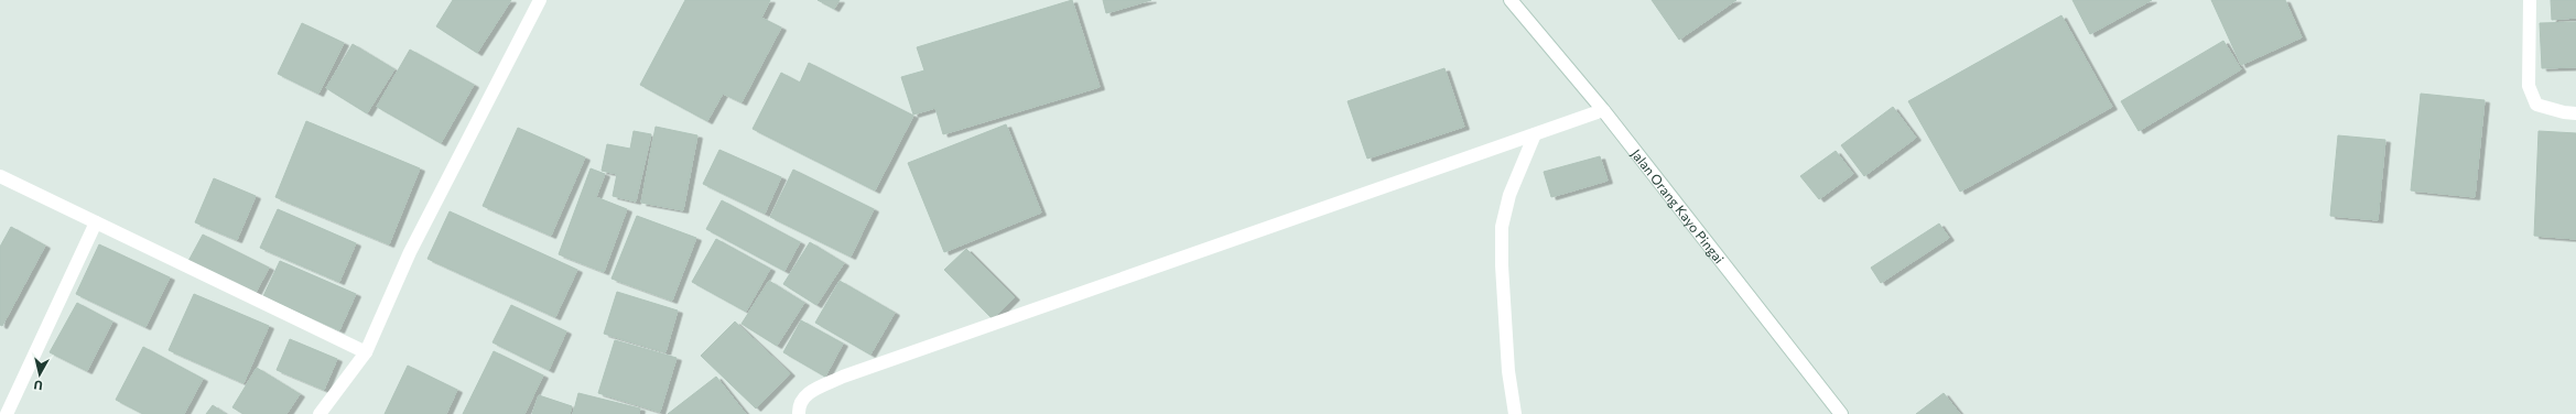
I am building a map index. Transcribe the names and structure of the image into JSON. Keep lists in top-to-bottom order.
{
  "streets": {
    "street": ["Jalan Orang Kayo Pingai"]
  },
  "north": "bottom"
}
